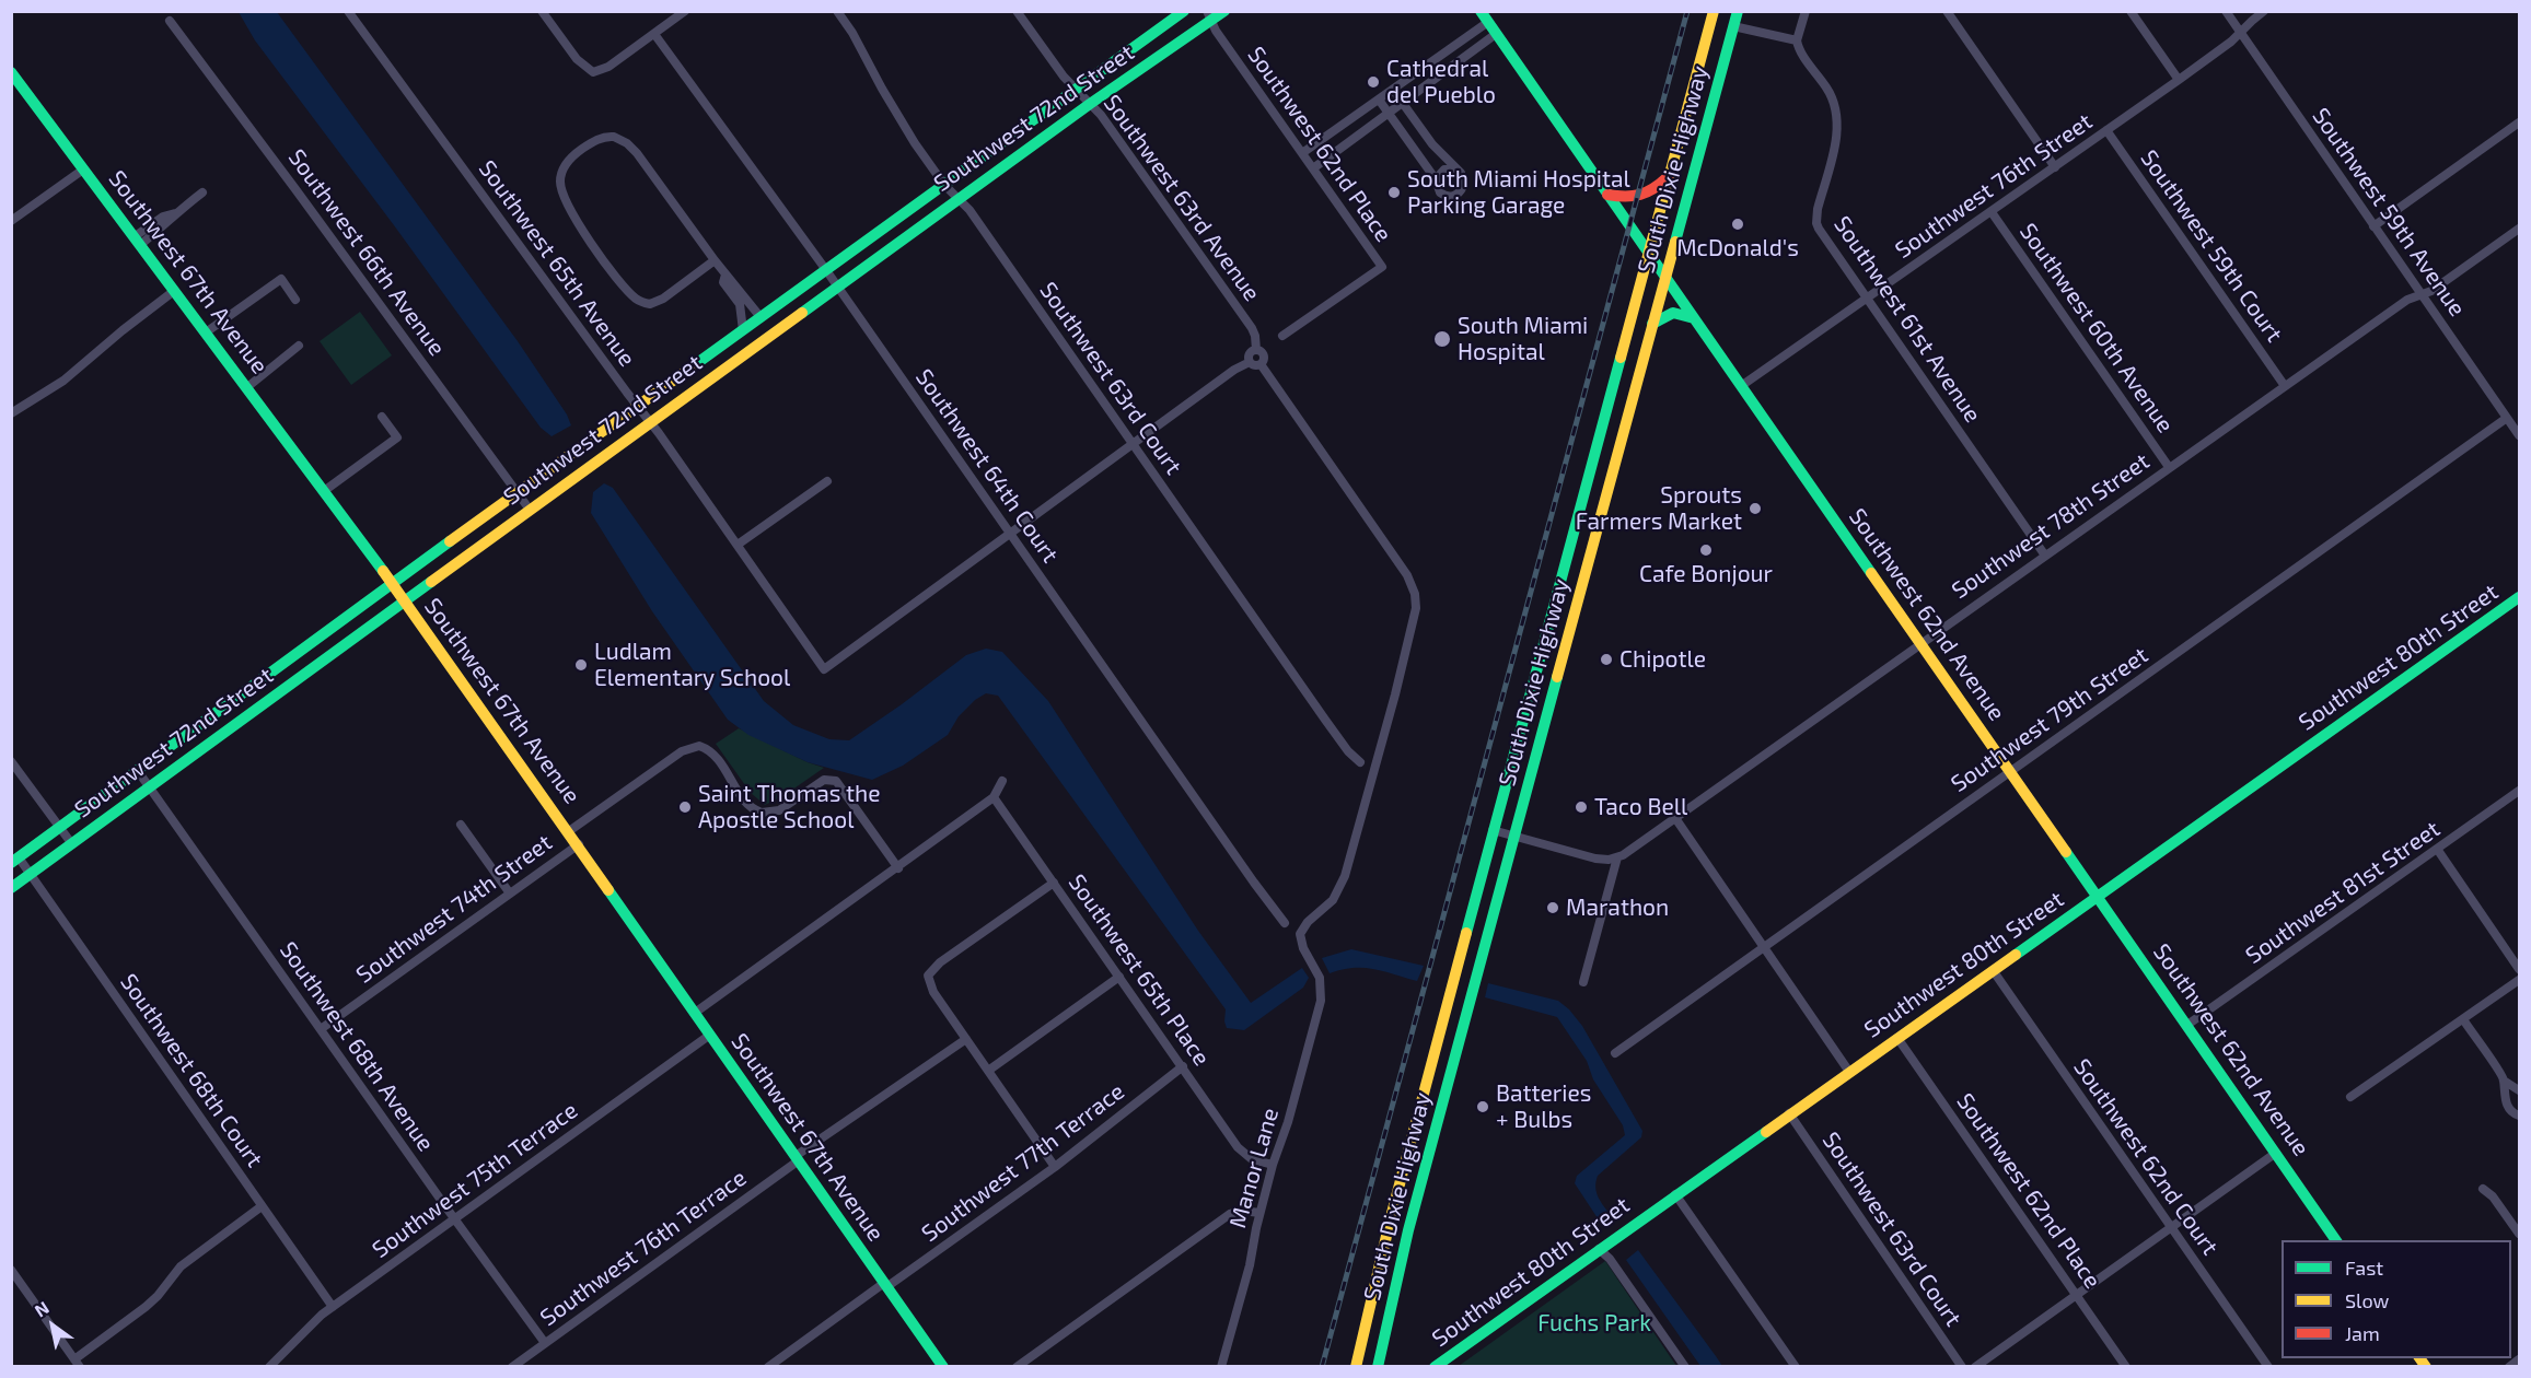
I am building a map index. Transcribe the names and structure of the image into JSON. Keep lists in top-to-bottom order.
{
  "streets": {
    "main road": [
      "Southwest 72nd Street",
      "South Dixie Highway",
      "Southwest 67th Avenue",
      "Southwest 62nd Avenue",
      "Southwest 80th Street"
    ],
    "street": [
      "Southwest 62nd Place",
      "Southwest 76th Street",
      "Southwest 63rd Avenue",
      "Southwest 59th Avenue",
      "Southwest 59th Court",
      "Southwest 66th Avenue",
      "Southwest 65th Avenue",
      "Southwest 61st Avenue",
      "Southwest 60th Avenue",
      "Southwest 63rd Court",
      "Southwest 64th Court",
      "Southwest 78th Street",
      "Southwest 79th Street",
      "Southwest 81st Street",
      "Southwest 74th Street",
      "Southwest 65th Place",
      "Southwest 68th Avenue",
      "Southwest 68th Court",
      "Southwest 62nd Court",
      "Southwest 77th Terrace",
      "Manor Lane",
      "Southwest 75th Terrace",
      "Southwest 76th Terrace"
    ]
  },
  "crossings": [
    ["Southwest 72nd Street", "Southwest 62nd Place"],
    ["Southwest 72nd Street", "Southwest 63rd Avenue"],
    ["Southwest 72nd Street", "Southwest 66th Avenue"],
    ["Southwest 72nd Street", "Southwest 65th Avenue"],
    ["Southwest 72nd Street", "Southwest 67th Avenue"],
    ["Southwest 72nd Street", "Southwest 63rd Court"],
    ["Southwest 72nd Street", "Southwest 64th Court"],
    ["Southwest 72nd Street", "Southwest 68th Avenue"],
    ["Southwest 72nd Street", "Southwest 68th Court"],
    ["Southwest 62nd Place", "Southwest 80th Street"],
    ["South Dixie Highway", "Southwest 62nd Avenue"],
    ["Southwest 76th Street", "Southwest 59th Avenue"],
    ["Southwest 76th Street", "Southwest 59th Court"],
    ["Southwest 76th Street", "Southwest 61st Avenue"],
    ["Southwest 76th Street", "Southwest 60th Avenue"],
    ["Southwest 76th Street", "Southwest 62nd Avenue"],
    ["Southwest 63rd Avenue", "Manor Lane"],
    ["Southwest 59th Avenue", "Southwest 78th Street"],
    ["Southwest 59th Avenue", "Southwest 79th Street"],
    ["Southwest 59th Court", "Southwest 78th Street"],
    ["Southwest 65th Avenue", "Southwest 64th Court"],
    ["Southwest 67th Avenue", "Southwest 74th Street"],
    ["Southwest 67th Avenue", "Southwest 77th Terrace"],
    ["Southwest 67th Avenue", "Southwest 75th Terrace"],
    ["Southwest 67th Avenue", "Southwest 76th Terrace"],
    ["Southwest 61st Avenue", "Southwest 78th Street"],
    ["Southwest 60th Avenue", "Southwest 78th Street"],
    ["Southwest 63rd Court", "Southwest 80th Street"],
    ["Southwest 78th Street", "Southwest 62nd Avenue"],
    ["Southwest 62nd Avenue", "Southwest 80th Street"],
    ["Southwest 62nd Avenue", "Southwest 79th Street"],
    ["Southwest 62nd Avenue", "Southwest 81st Street"],
    ["Southwest 80th Street", "Southwest 62nd Court"],
    ["Southwest 74th Street", "Southwest 68th Avenue"],
    ["Southwest 65th Place", "Southwest 77th Terrace"],
    ["Southwest 65th Place", "Manor Lane"],
    ["Southwest 68th Avenue", "Southwest 75th Terrace"],
    ["Southwest 68th Avenue", "Southwest 76th Terrace"],
    ["Southwest 68th Court", "Southwest 75th Terrace"]
  ],
  "parks": ["Fuchs Park"],
  "places": [
    "Cathedral del Pueblo",
    "South Miami Hospital Parking Garage",
    "McDonald's",
    "South Miami Hospital",
    "Sprouts Farmers Market",
    "Cafe Bonjour",
    "Chipotle",
    "Ludlam Elementary School",
    "Saint Thomas the Apostle School",
    "Taco Bell",
    "Marathon",
    "Batteries + Bulbs"
  ],
  "legend": ["Fast", "Slow", "Jam"],
  "north": "top left"
}
